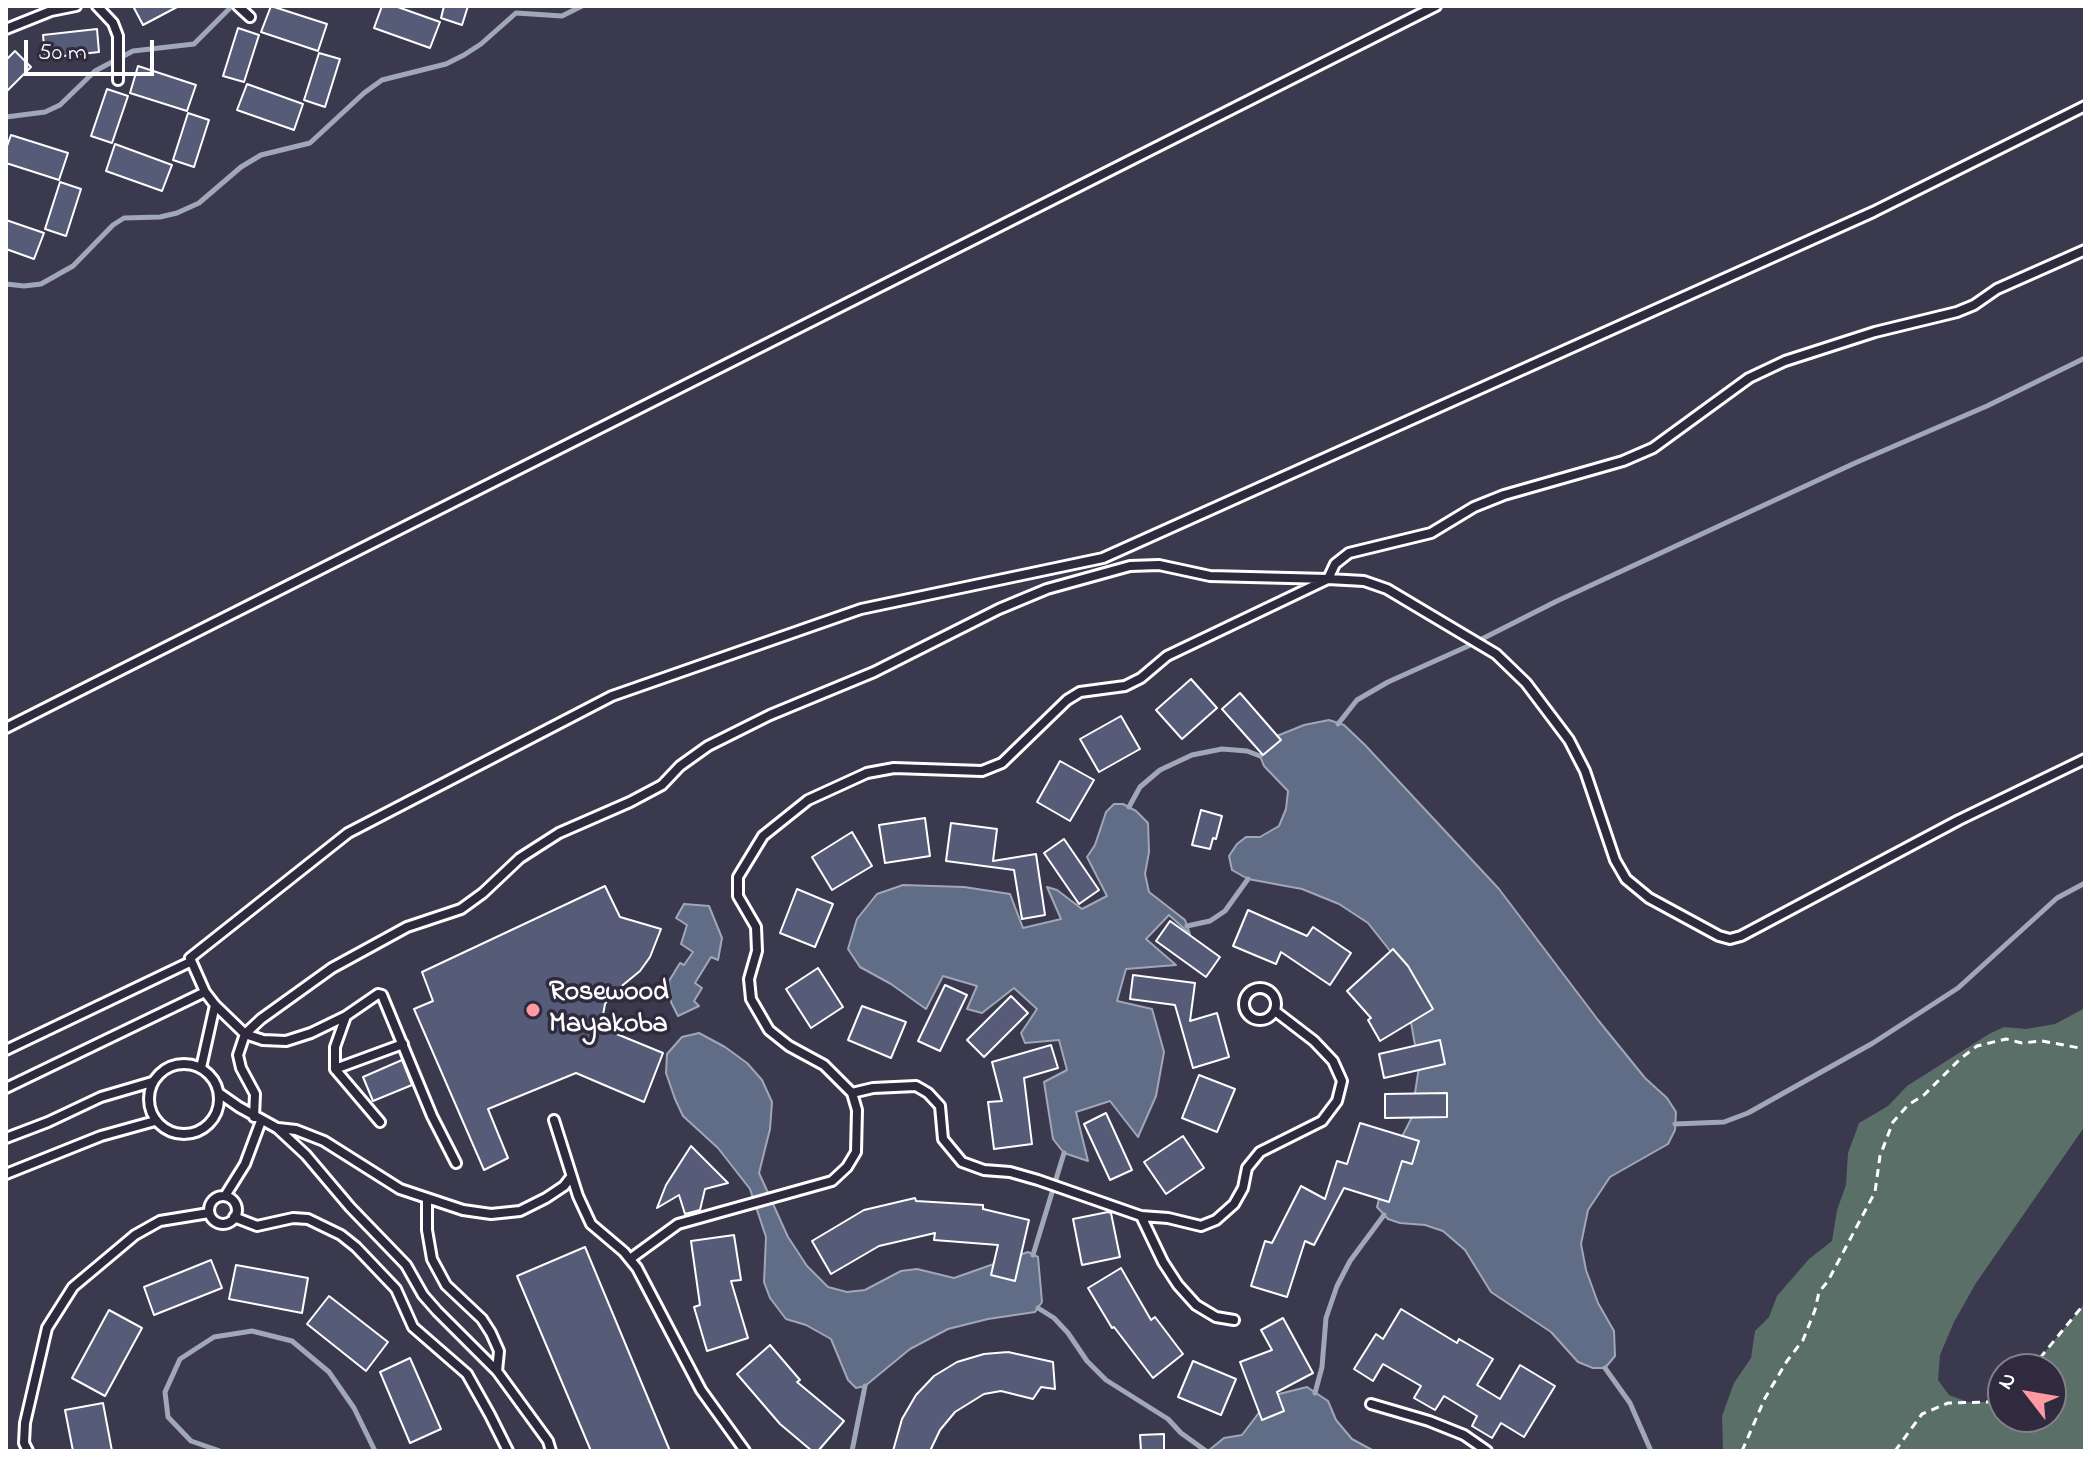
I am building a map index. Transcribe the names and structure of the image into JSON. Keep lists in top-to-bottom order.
{
  "places": ["Rosewood Mayakoba"],
  "scale_bar": "50 m",
  "north": "top left"
}
